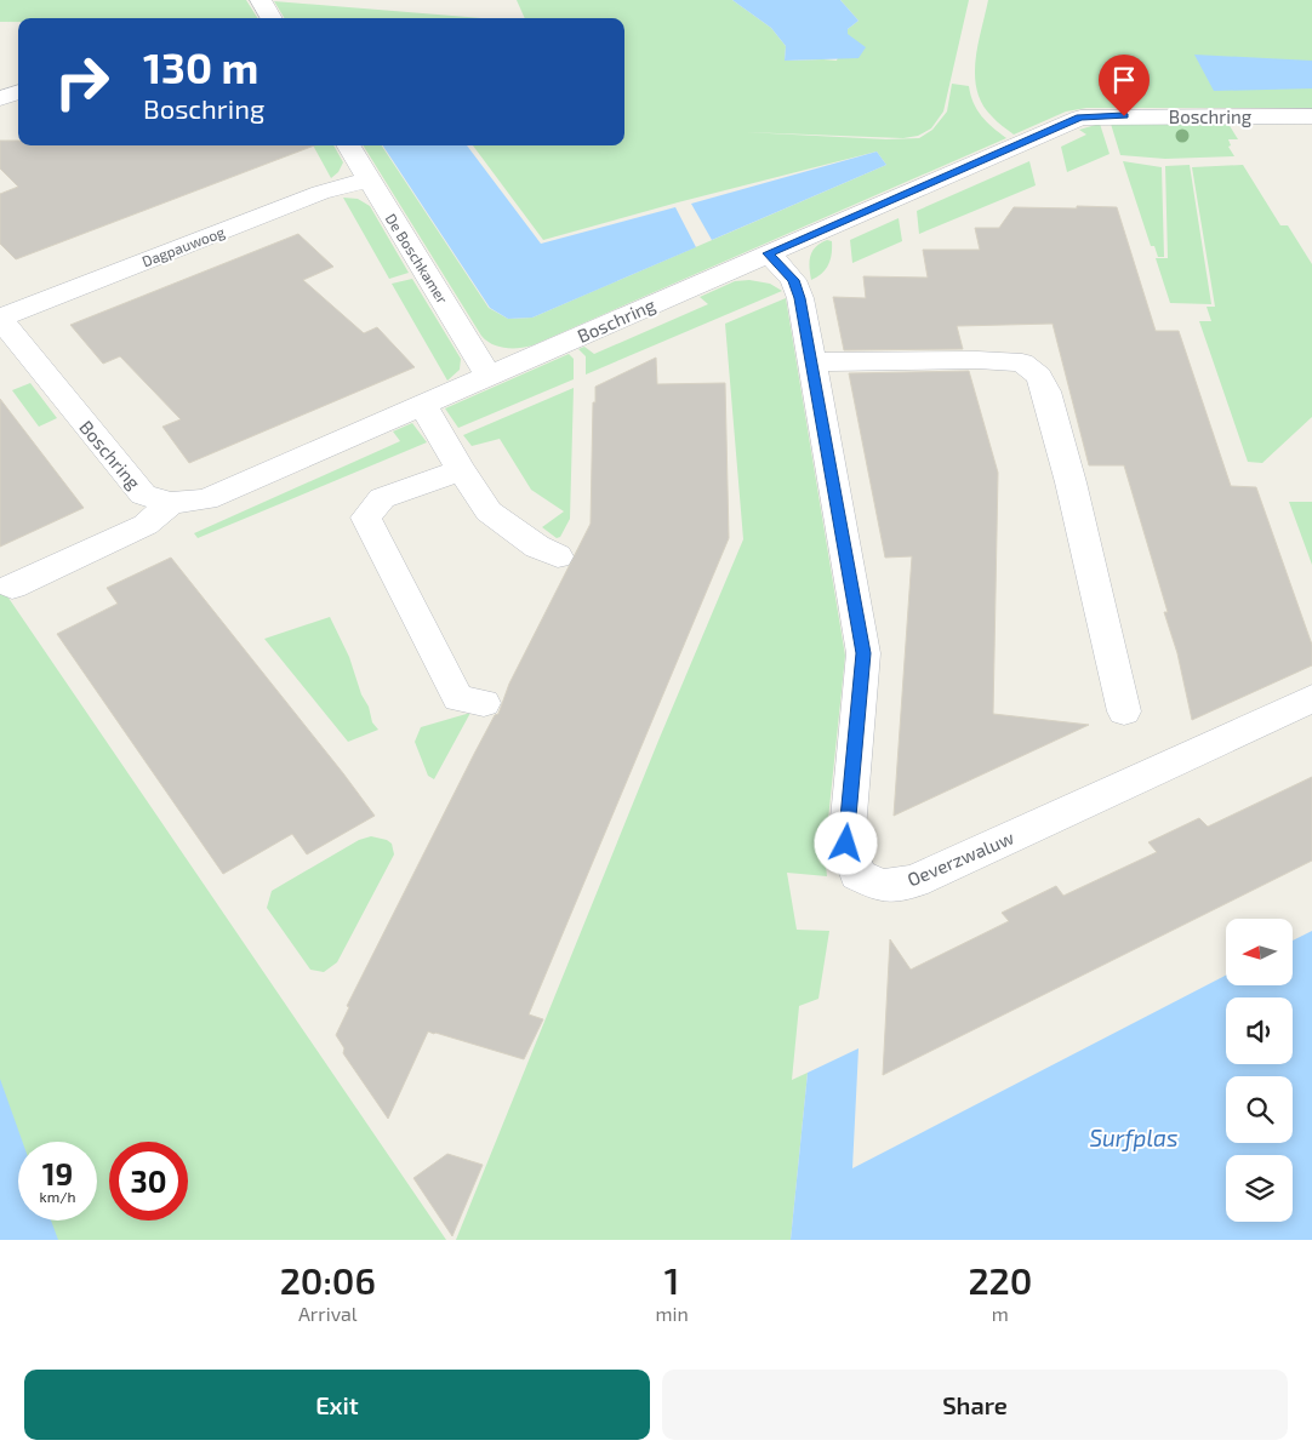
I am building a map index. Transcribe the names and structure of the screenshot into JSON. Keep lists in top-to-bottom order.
{
  "streets": {
    "street": [
      "Boschring",
      "Dagpauwoog",
      "De Boschkamer",
      "Oeverzwaluw"
    ]
  },
  "crossings": [
    ["Boschring", "Dagpauwoog"],
    ["Boschring", "De Boschkamer"],
    ["Boschring", "Oeverzwaluw"],
    ["Dagpauwoog", "De Boschkamer"]
  ],
  "water": ["Surfplas"],
  "north": "left",
  "page": {
    "turn": ["130 m", "Boschring"],
    "speed": "19 km/h",
    "limit": "30",
    "eta": [
      "20:06",
      "Arrival",
      "1",
      "min",
      "220",
      "m"
    ],
    "buttons": ["Exit", "Share"]
  }
}
